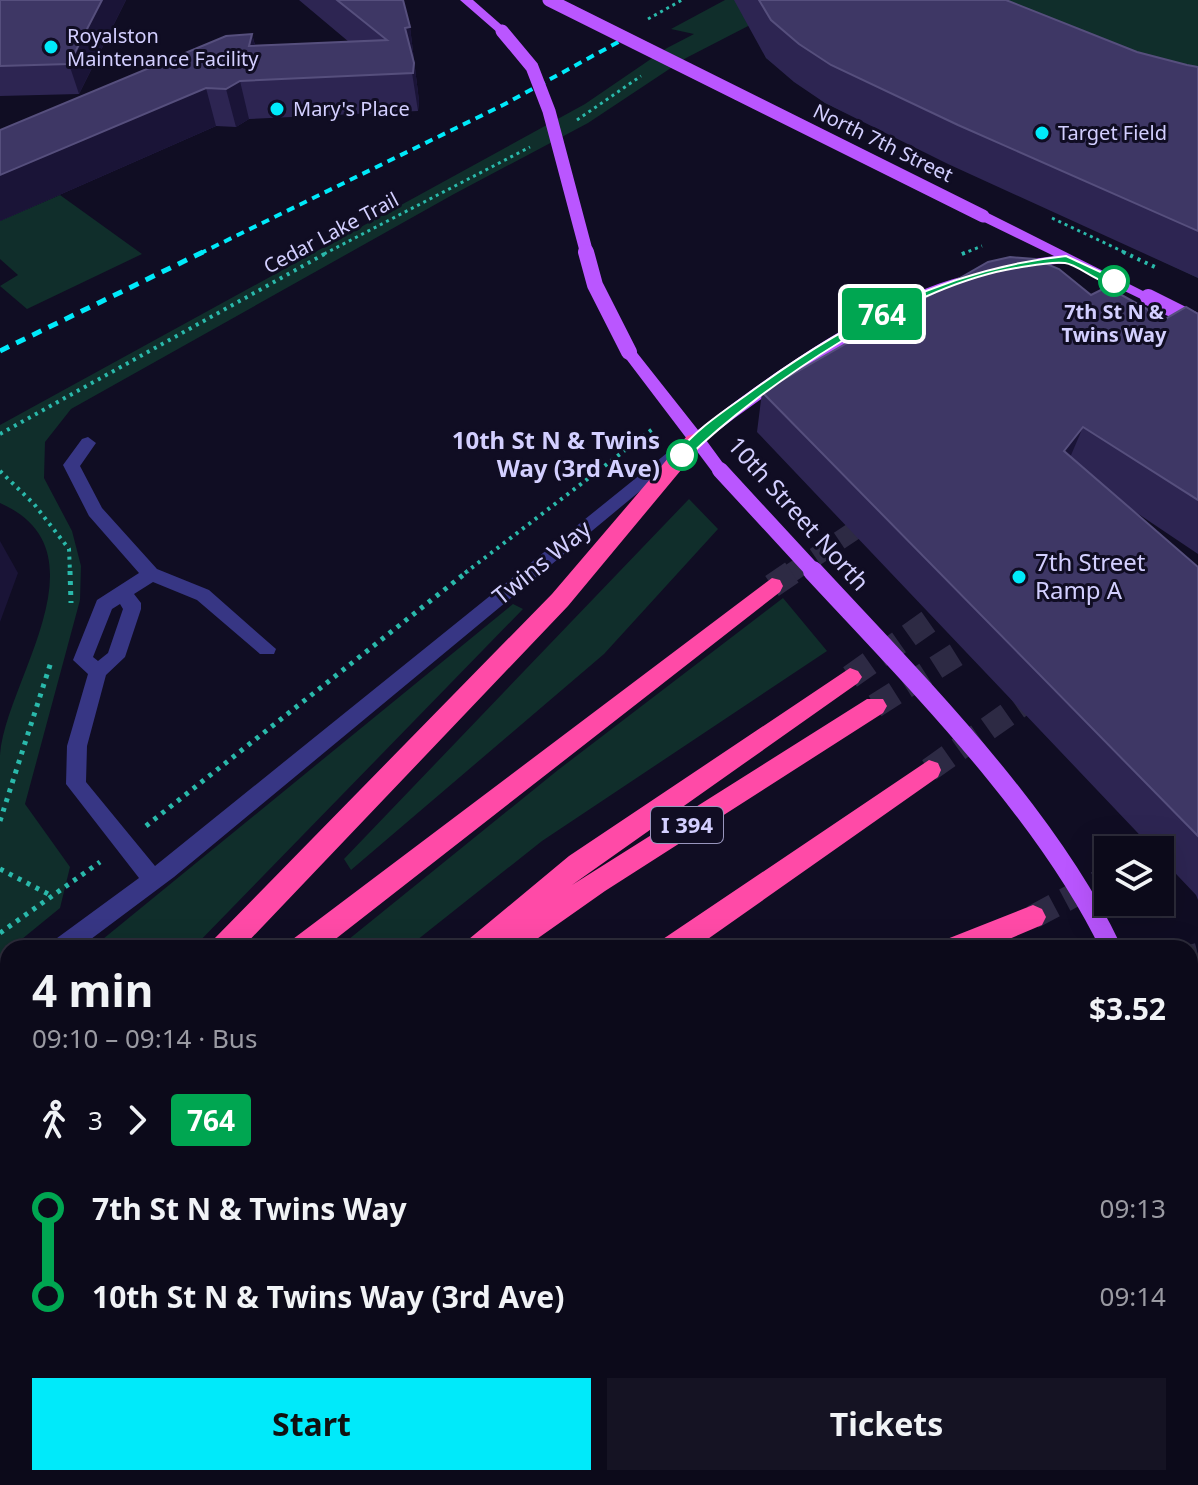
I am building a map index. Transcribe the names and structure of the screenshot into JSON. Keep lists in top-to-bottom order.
{
  "streets": {
    "highway": ["I 394"],
    "main road": ["North 7th Street", "10th Street North", "Twins Way"],
    "path": ["Cedar Lake Trail"]
  },
  "crossings": [
    ["10th Street North", "Twins Way"]
  ],
  "places": [
    "Royalston Maintenance Facility",
    "Mary's Place",
    "Target Field",
    "7th St N & Twins Way",
    "10th St N & Twins Way (3rd Ave)",
    "7th Street Ramp A"
  ],
  "lines": ["bus line 764"],
  "page": {
    "on_map": "764",
    "heading": ["4 min", "09:10 – 09:14 · Bus", "$3.52"],
    "legs": ["3", "764"],
    "list": [
      {
        "name": "7th St N & Twins Way",
        "value": "09:13"
      },
      {
        "name": "10th St N & Twins Way (3rd Ave)",
        "value": "09:14"
      }
    ],
    "buttons": ["Start", "Tickets"]
  }
}
